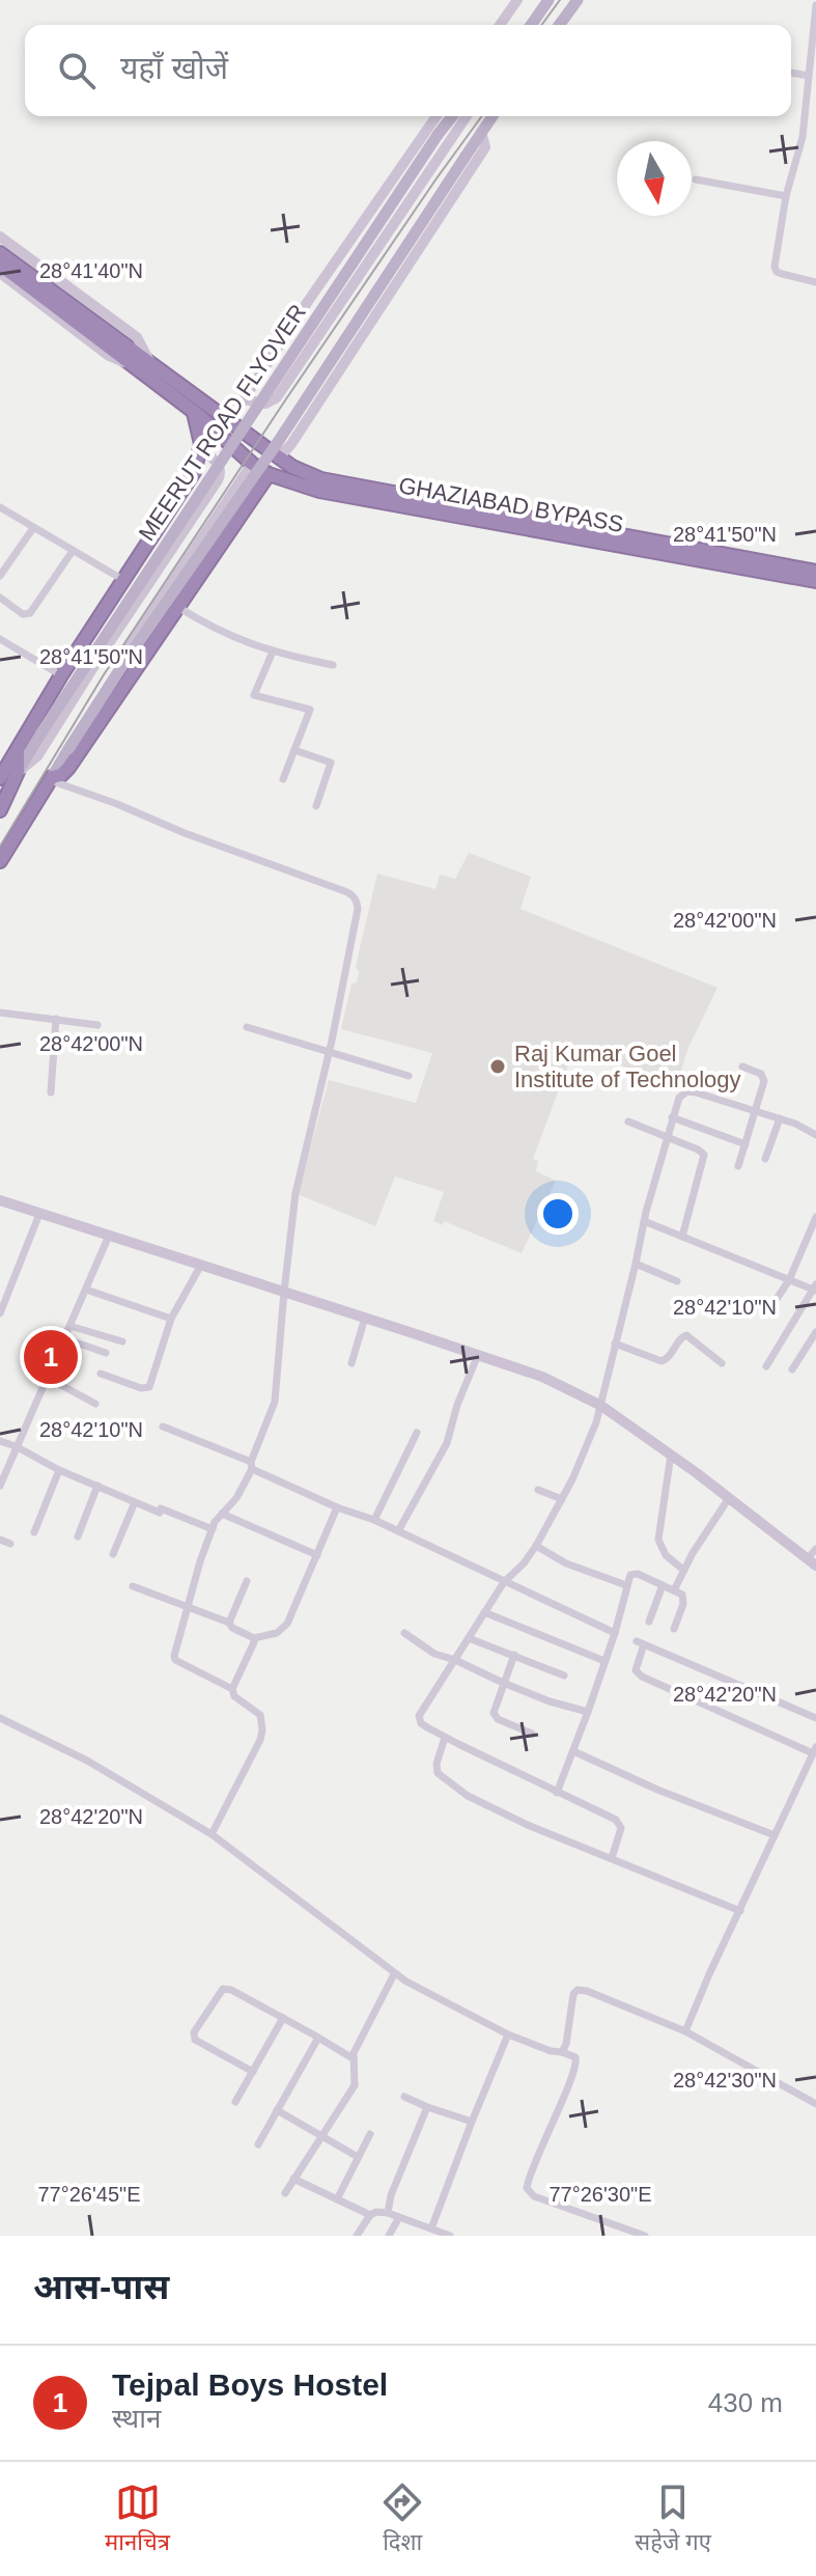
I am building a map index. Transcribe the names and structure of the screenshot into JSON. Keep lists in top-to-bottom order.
{
  "streets": {
    "highway": ["GHAZIABAD BYPASS"],
    "main road": ["MEERUT ROAD FLYOVER"]
  },
  "places": ["Raj Kumar Goel Institute of Technology"],
  "north": "bottom",
  "page": {
    "search": "यहाँ खोजें",
    "pins": "1",
    "heading": "आस-पास",
    "list": [
      {
        "mark": "1",
        "name": "Tejpal Boys Hostel",
        "note": "स्थान",
        "value": "430 m"
      }
    ],
    "nav": ["मानचित्र", "दिशा", "सहेजे गए"]
  },
  "coordinates": [
    "28°41'40\"N",
    "28°41'50\"N",
    "28°42'00\"N",
    "28°42'10\"N",
    "28°42'20\"N",
    "28°42'30\"N",
    "77°26'45\"E",
    "77°26'30\"E"
  ]
}
